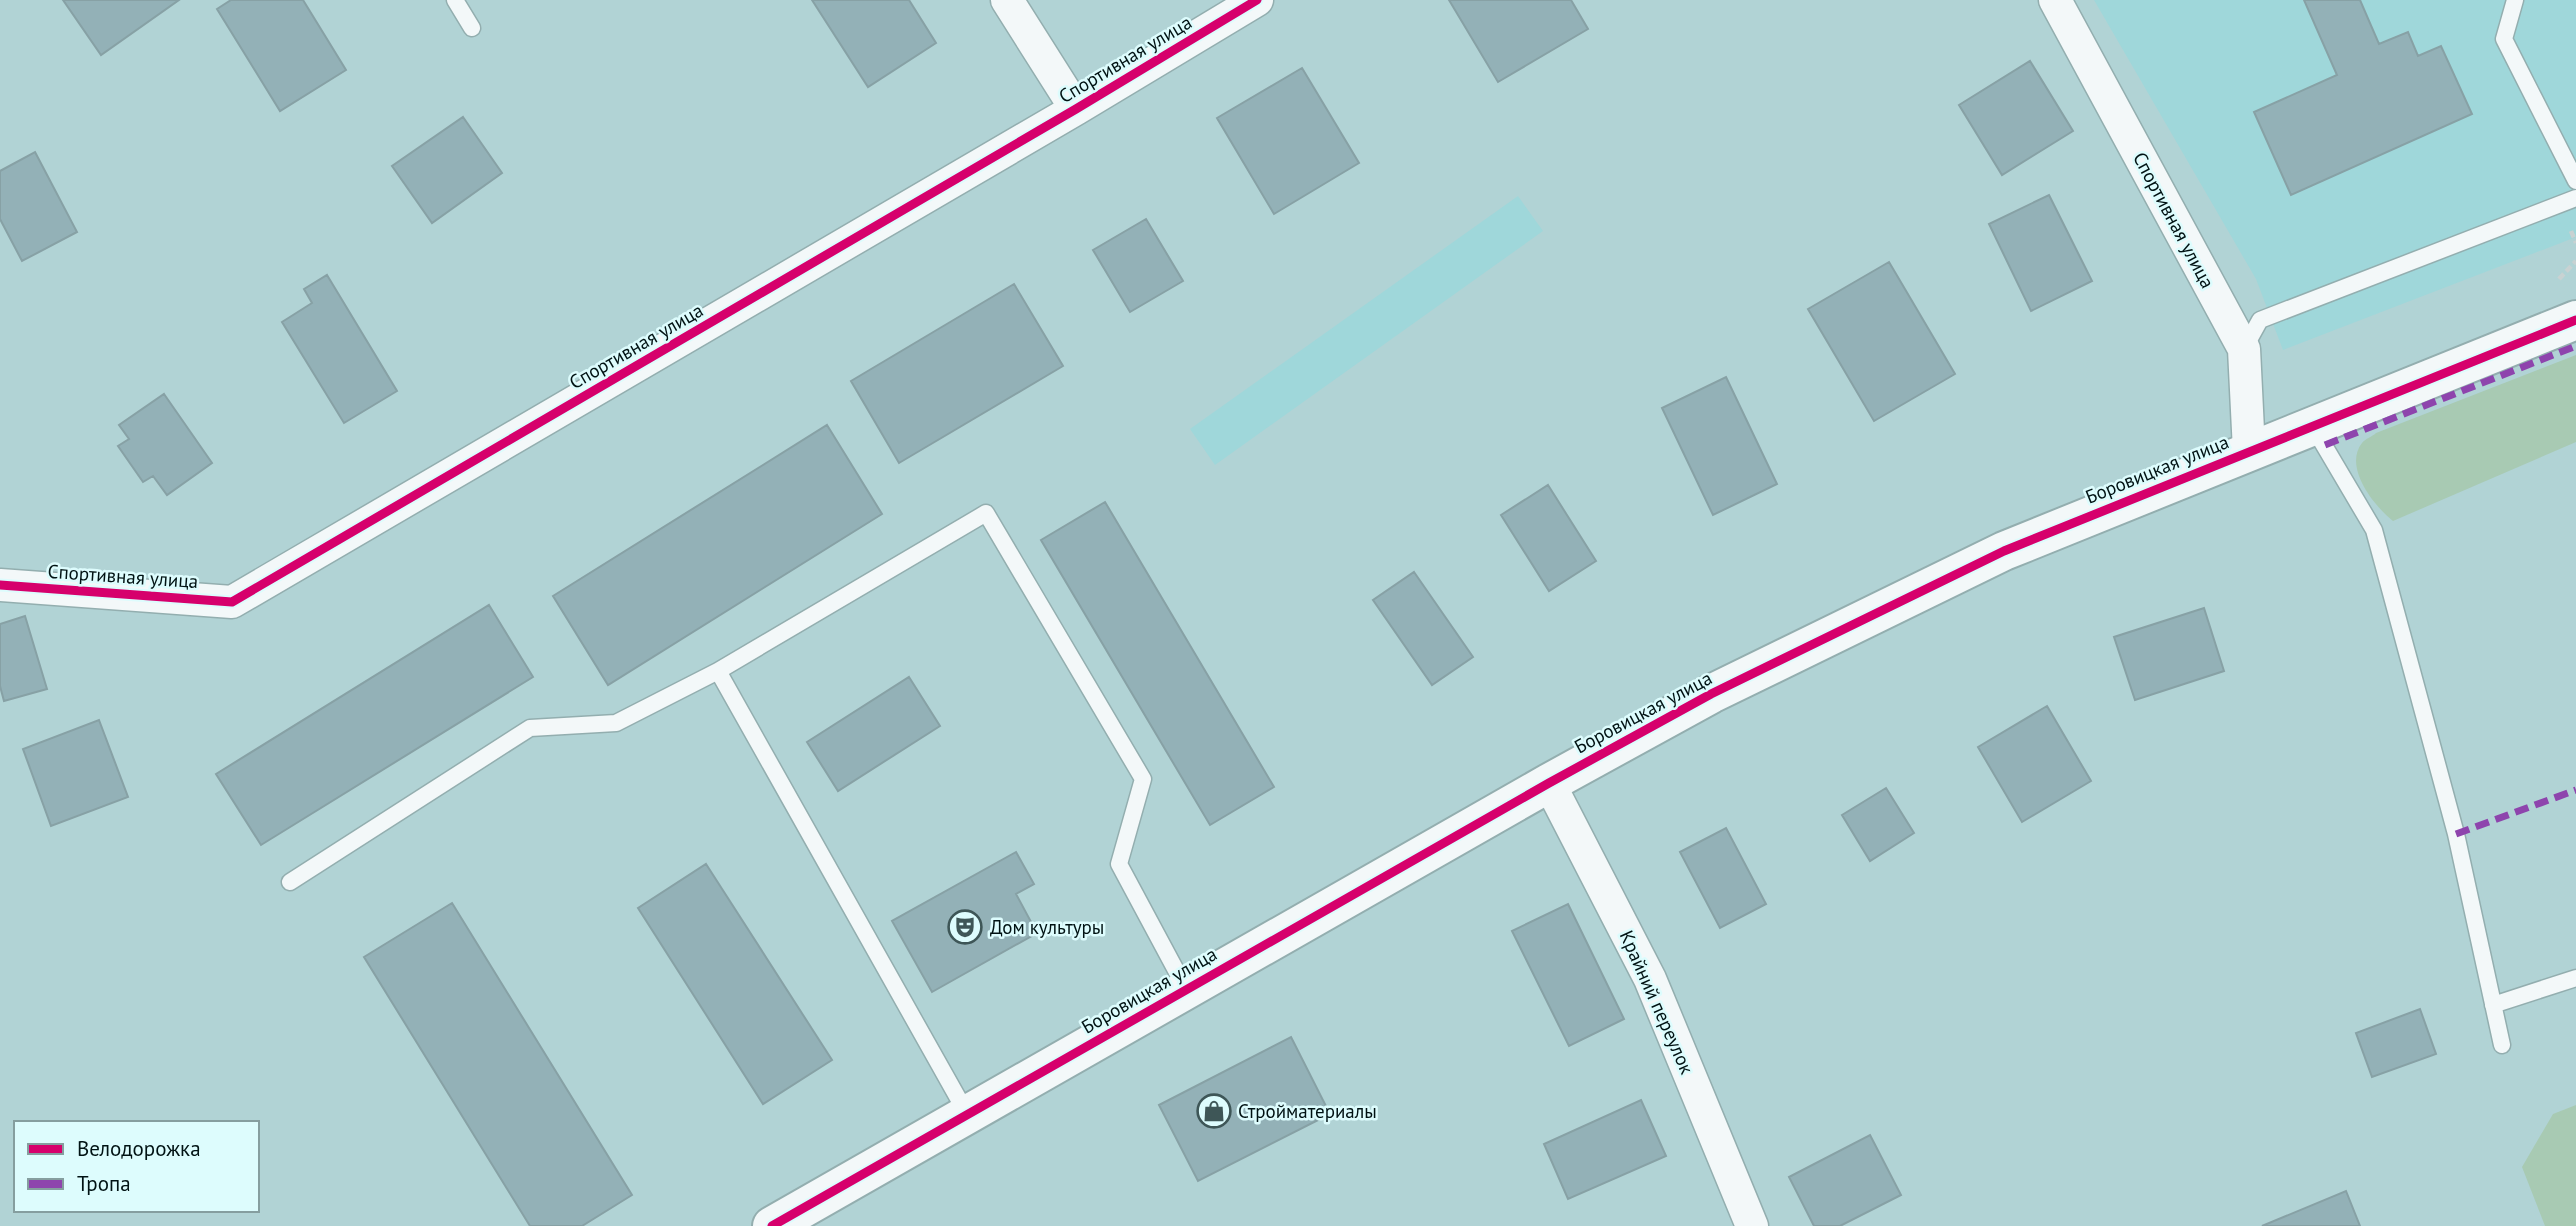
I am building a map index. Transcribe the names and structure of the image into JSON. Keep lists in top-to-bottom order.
{
  "streets": {
    "street": ["Спортивная улица", "Боровицкая улица", "Крайний переулок"]
  },
  "crossings": [
    ["Спортивная улица", "Боровицкая улица"],
    ["Боровицкая улица", "Крайний переулок"]
  ],
  "places": {
    "theatre": ["Дом культуры"],
    "shop": ["Стройматериалы"]
  },
  "legend": ["Велодорожка", "Тропа"]
}
